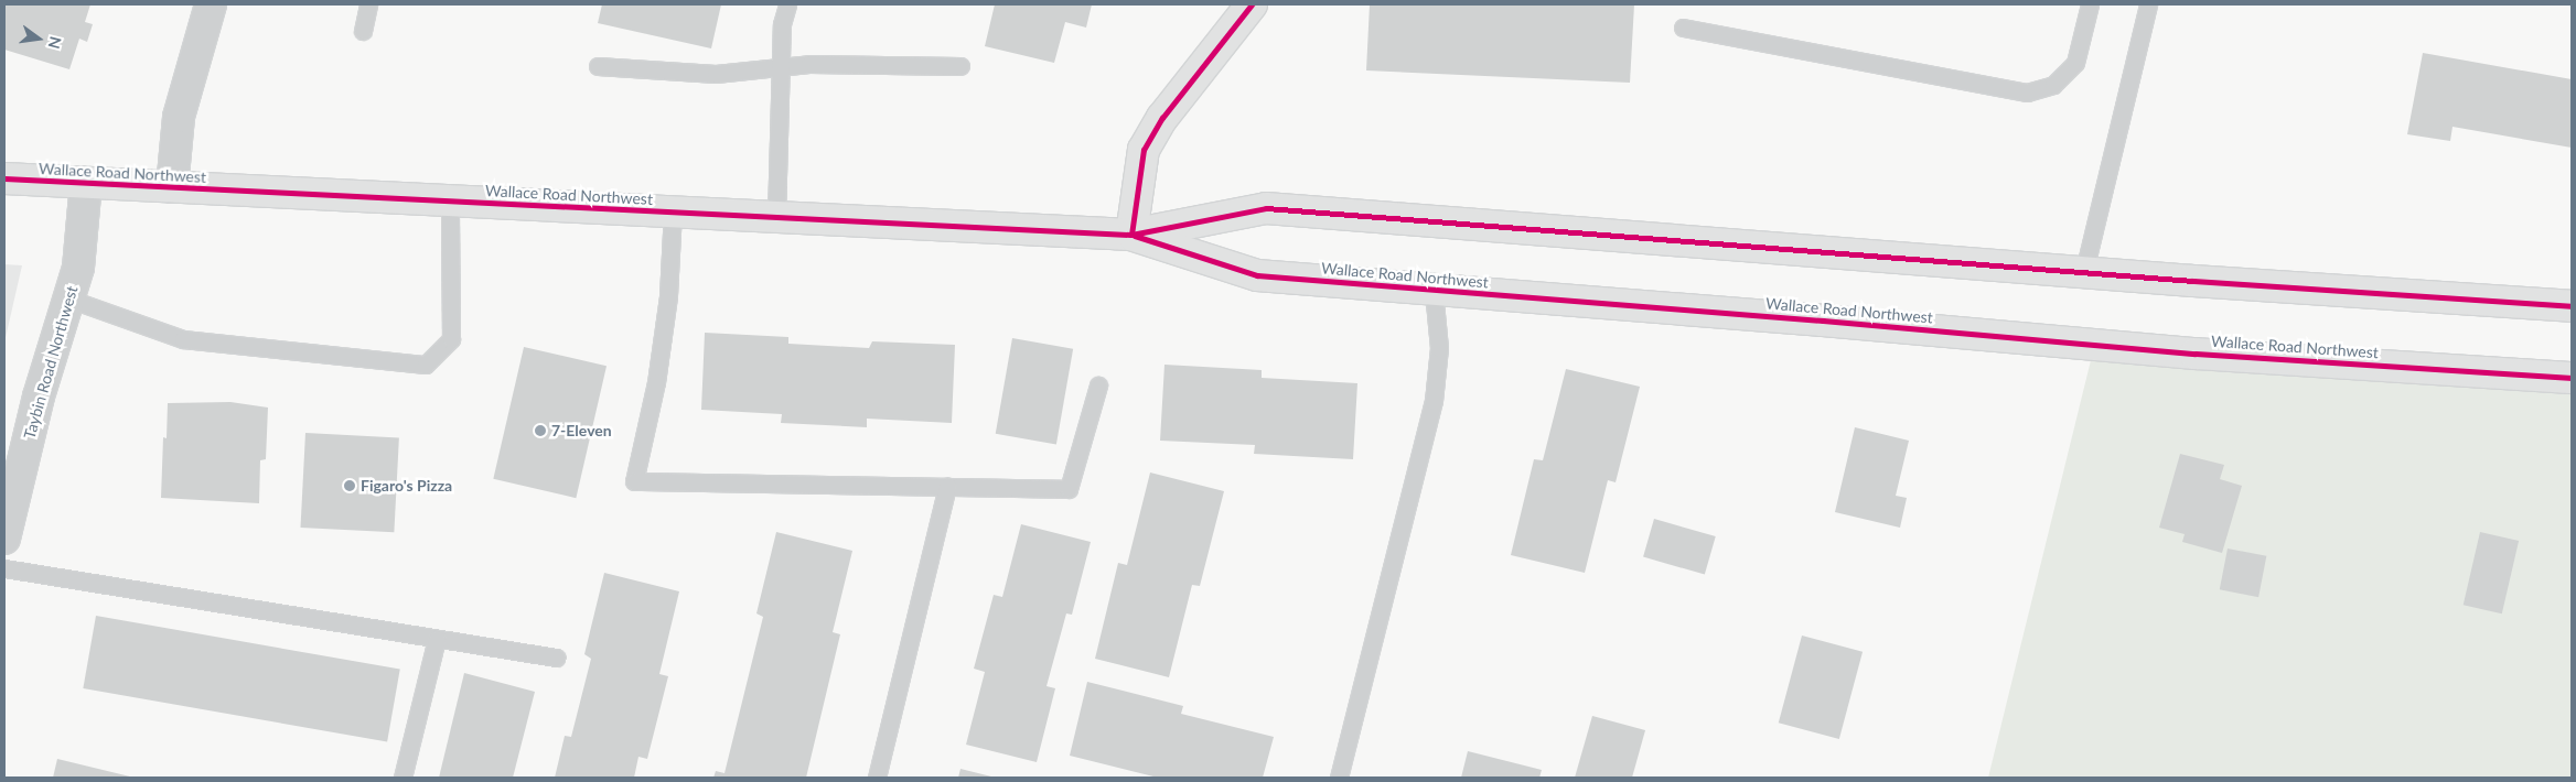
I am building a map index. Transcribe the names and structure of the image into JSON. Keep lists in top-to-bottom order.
{
  "streets": {
    "main road": ["Wallace Road Northwest"],
    "street": ["Taybin Road Northwest"]
  },
  "crossings": [
    ["Wallace Road Northwest", "Taybin Road Northwest"]
  ],
  "places": ["7-Eleven", "Figaro's Pizza"],
  "north": "right"
}
